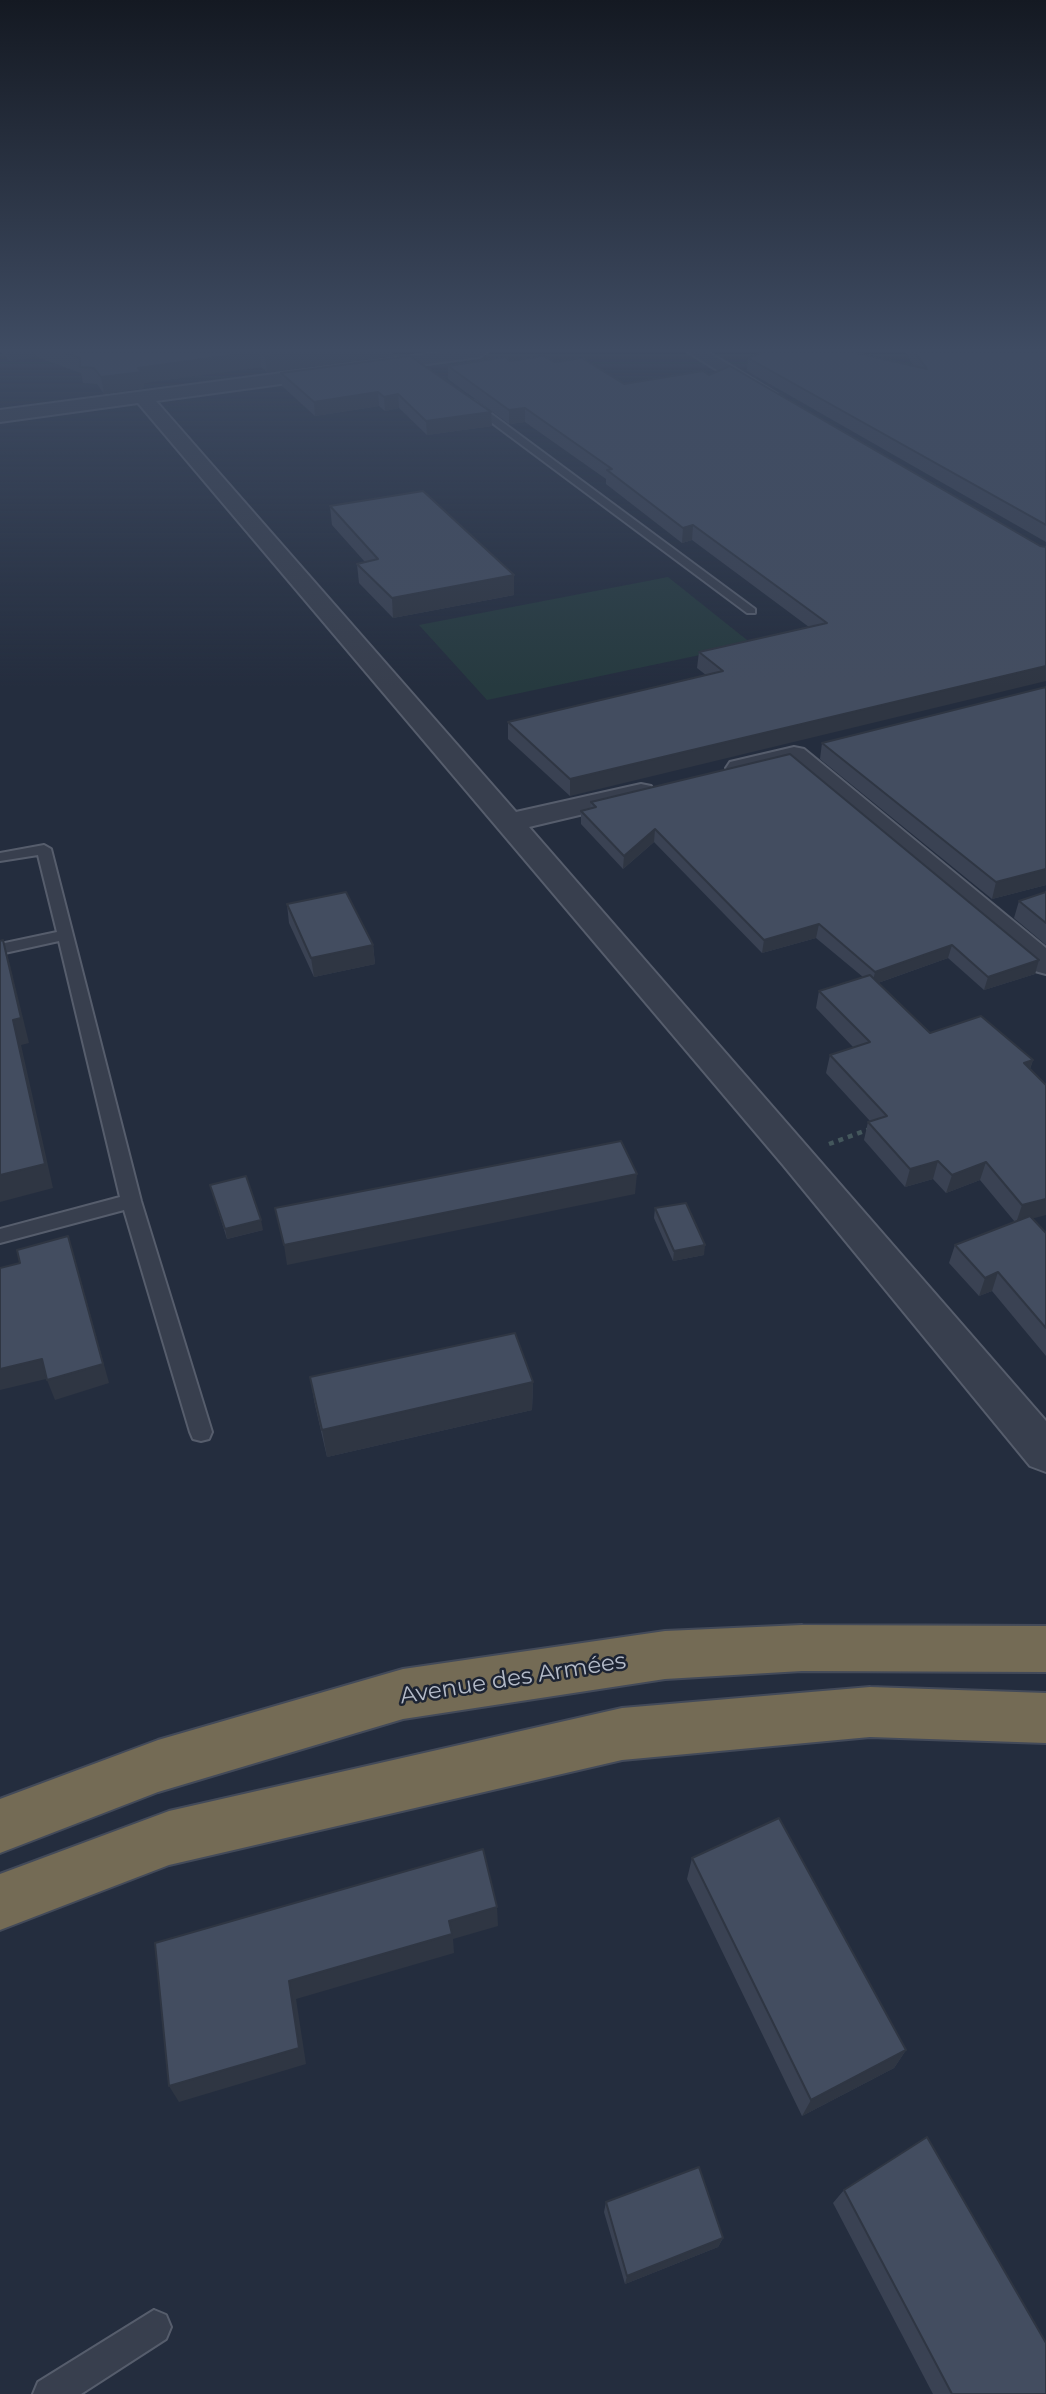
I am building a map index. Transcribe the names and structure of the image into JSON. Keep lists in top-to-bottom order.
{
  "streets": {
    "highway": ["Avenue des Armées"]
  }
}
